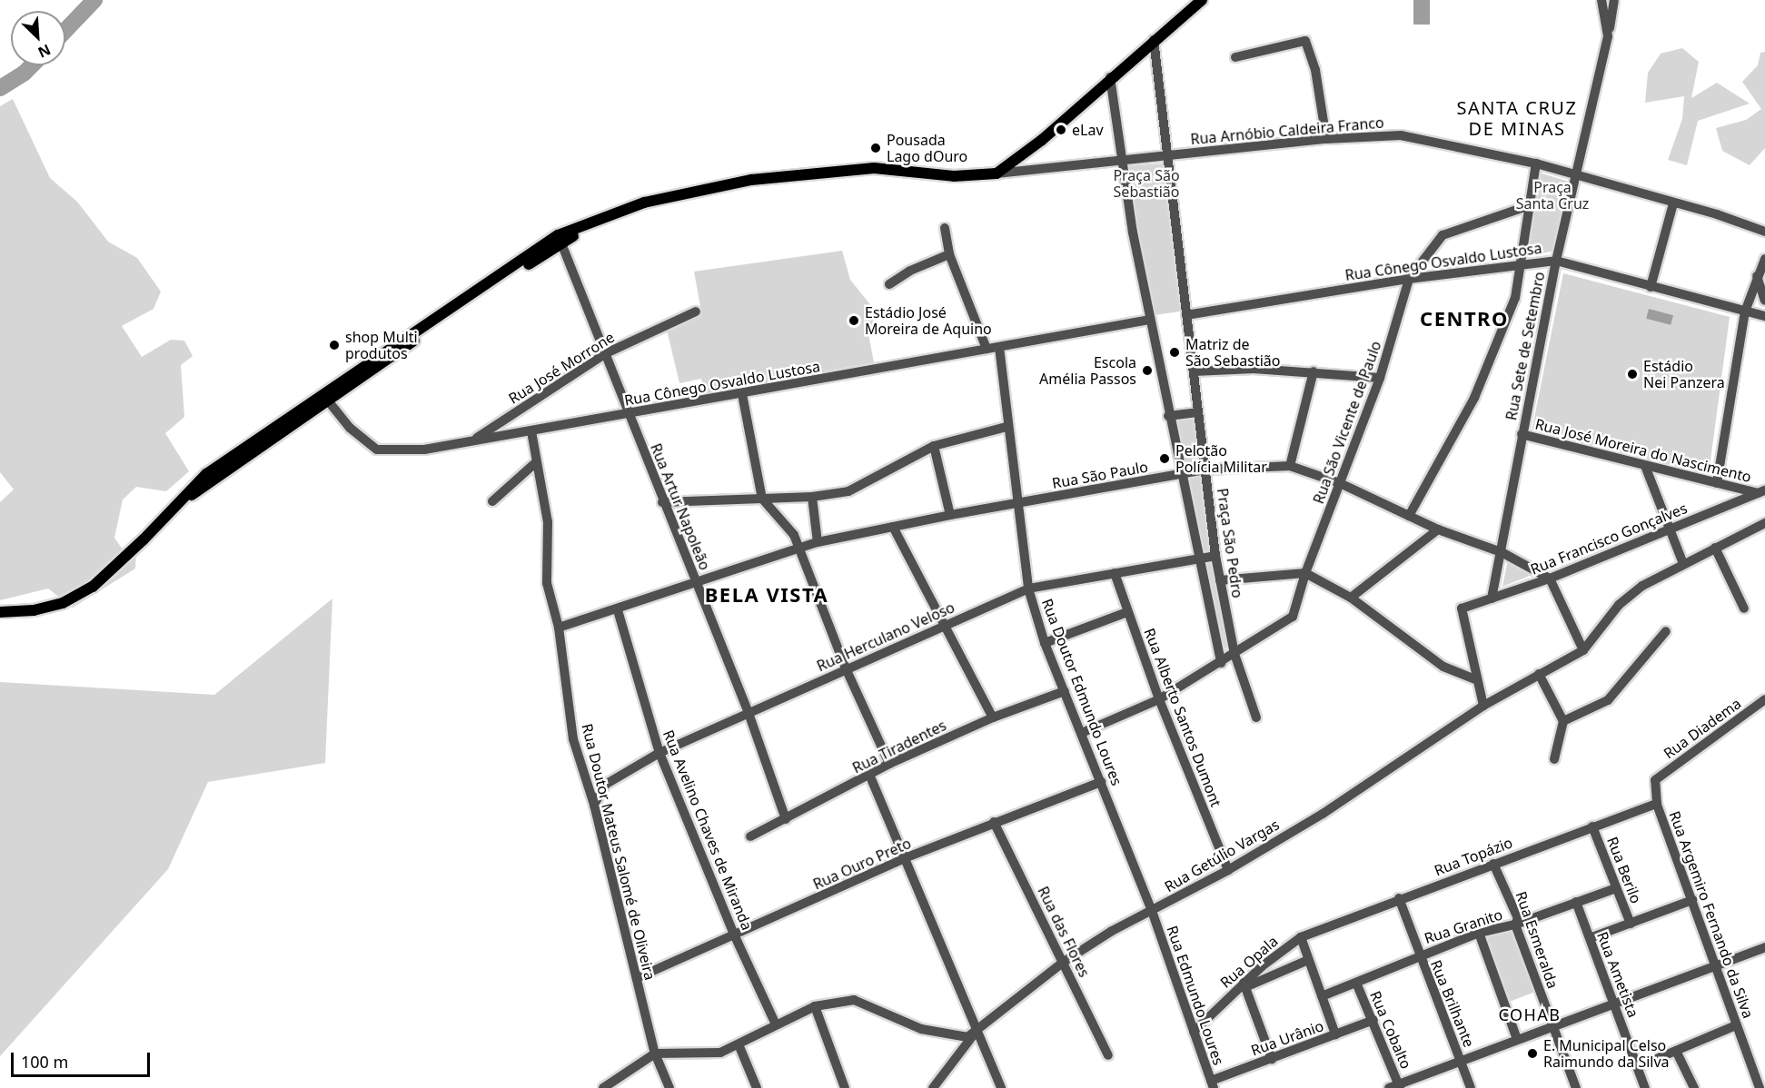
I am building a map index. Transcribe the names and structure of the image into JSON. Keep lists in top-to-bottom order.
{
  "streets": {
    "street": [
      "Rua Arnóbio Caldeira Franco",
      "Rua Cônego Osvaldo Lustosa",
      "Rua Sete de Setembro",
      "Rua José Morrone",
      "Rua São Vicente de Paulo",
      "Rua José Moreira do Nascimento",
      "Rua São Paulo",
      "Rua Artur Napoleão",
      "Rua Francisco Gonçalves",
      "Praça São Pedro",
      "Rua Herculano Veloso",
      "Rua Doutor Edmundo Loures",
      "Rua Alberto Santos Dumont",
      "Rua Diadema",
      "Rua Tiradentes",
      "Rua Avelino Chaves de Miranda",
      "Rua Doutor Mateus Salomé de Oliveira",
      "Rua Getúlio Vargas",
      "Rua Topázio",
      "Rua Ouro Preto",
      "Rua Berilo",
      "Rua Argemiro Fernando da Silva",
      "Rua Granito",
      "Rua das Flores",
      "Rua Esmeralda",
      "Rua Opala",
      "Rua Ametista",
      "Rua Edmundo Loures",
      "Rua Brilhante",
      "Rua Cobalto",
      "Rua Urânio"
    ]
  },
  "crossings": [
    ["Rua Arnóbio Caldeira Franco", "Rua Sete de Setembro"],
    ["Rua Cônego Osvaldo Lustosa", "Rua Sete de Setembro"],
    ["Rua Cônego Osvaldo Lustosa", "Rua José Morrone"],
    ["Rua Cônego Osvaldo Lustosa", "Rua São Vicente de Paulo"],
    ["Rua Cônego Osvaldo Lustosa", "Rua Artur Napoleão"],
    ["Rua Cônego Osvaldo Lustosa", "Rua Doutor Edmundo Loures"],
    ["Rua Cônego Osvaldo Lustosa", "Rua Doutor Mateus Salomé de Oliveira"],
    ["Rua Sete de Setembro", "Rua José Moreira do Nascimento"],
    ["Rua Sete de Setembro", "Rua São Paulo"],
    ["Rua Sete de Setembro", "Rua Francisco Gonçalves"],
    ["Rua José Morrone", "Rua Artur Napoleão"],
    ["Rua São Vicente de Paulo", "Rua São Paulo"],
    ["Rua São Vicente de Paulo", "Praça São Pedro"],
    ["Rua São Vicente de Paulo", "Rua Doutor Edmundo Loures"],
    ["Rua São Vicente de Paulo", "Rua Alberto Santos Dumont"],
    ["Rua José Moreira do Nascimento", "Rua Francisco Gonçalves"],
    ["Rua São Paulo", "Rua Artur Napoleão"],
    ["Rua São Paulo", "Rua Francisco Gonçalves"],
    ["Rua São Paulo", "Praça São Pedro"],
    ["Rua São Paulo", "Rua Doutor Edmundo Loures"],
    ["Rua São Paulo", "Rua Avelino Chaves de Miranda"],
    ["Rua São Paulo", "Rua Doutor Mateus Salomé de Oliveira"],
    ["Rua Artur Napoleão", "Rua Herculano Veloso"],
    ["Rua Artur Napoleão", "Rua Tiradentes"],
    ["Praça São Pedro", "Rua Herculano Veloso"],
    ["Rua Herculano Veloso", "Rua Doutor Edmundo Loures"],
    ["Rua Herculano Veloso", "Rua Alberto Santos Dumont"],
    ["Rua Herculano Veloso", "Rua Avelino Chaves de Miranda"],
    ["Rua Herculano Veloso", "Rua Doutor Mateus Salomé de Oliveira"],
    ["Rua Doutor Edmundo Loures", "Rua Tiradentes"],
    ["Rua Doutor Edmundo Loures", "Rua Getúlio Vargas"],
    ["Rua Doutor Edmundo Loures", "Rua Ouro Preto"],
    ["Rua Doutor Edmundo Loures", "Rua Edmundo Loures"],
    ["Rua Alberto Santos Dumont", "Rua Getúlio Vargas"],
    ["Rua Diadema", "Rua Argemiro Fernando da Silva"],
    ["Rua Avelino Chaves de Miranda", "Rua Getúlio Vargas"],
    ["Rua Avelino Chaves de Miranda", "Rua Ouro Preto"],
    ["Rua Doutor Mateus Salomé de Oliveira", "Rua Getúlio Vargas"],
    ["Rua Doutor Mateus Salomé de Oliveira", "Rua Ouro Preto"],
    ["Rua Getúlio Vargas", "Rua das Flores"],
    ["Rua Getúlio Vargas", "Rua Edmundo Loures"],
    ["Rua Topázio", "Rua Berilo"],
    ["Rua Topázio", "Rua Argemiro Fernando da Silva"],
    ["Rua Topázio", "Rua Esmeralda"],
    ["Rua Topázio", "Rua Opala"],
    ["Rua Topázio", "Rua Brilhante"],
    ["Rua Ouro Preto", "Rua das Flores"],
    ["Rua Berilo", "Rua Granito"],
    ["Rua Granito", "Rua Esmeralda"],
    ["Rua Granito", "Rua Ametista"],
    ["Rua Granito", "Rua Brilhante"],
    ["Rua Granito", "Rua Cobalto"],
    ["Rua Opala", "Rua Edmundo Loures"],
    ["Rua Edmundo Loures", "Rua Urânio"],
    ["Rua Cobalto", "Rua Urânio"]
  ],
  "districts": [
    "SANTA CRUZ DE MINAS",
    "CENTRO",
    "BELA VISTA",
    "COHAB"
  ],
  "parks": ["Praça São Sebastião", "Praça Santa Cruz"],
  "places": [
    "eLav",
    "Pousada Lago dOuro",
    "Estádio José Moreira de Aquino",
    "shop Multi produtos",
    "Matriz de São Sebastião",
    "Escola Amélia Passos",
    "Estádio Nei Panzera",
    "Pelotão Polícia Militar",
    "E. Municipal Celso Raimundo da Silva"
  ],
  "scale_bar": "100 m",
  "north": "bottom right"
}
